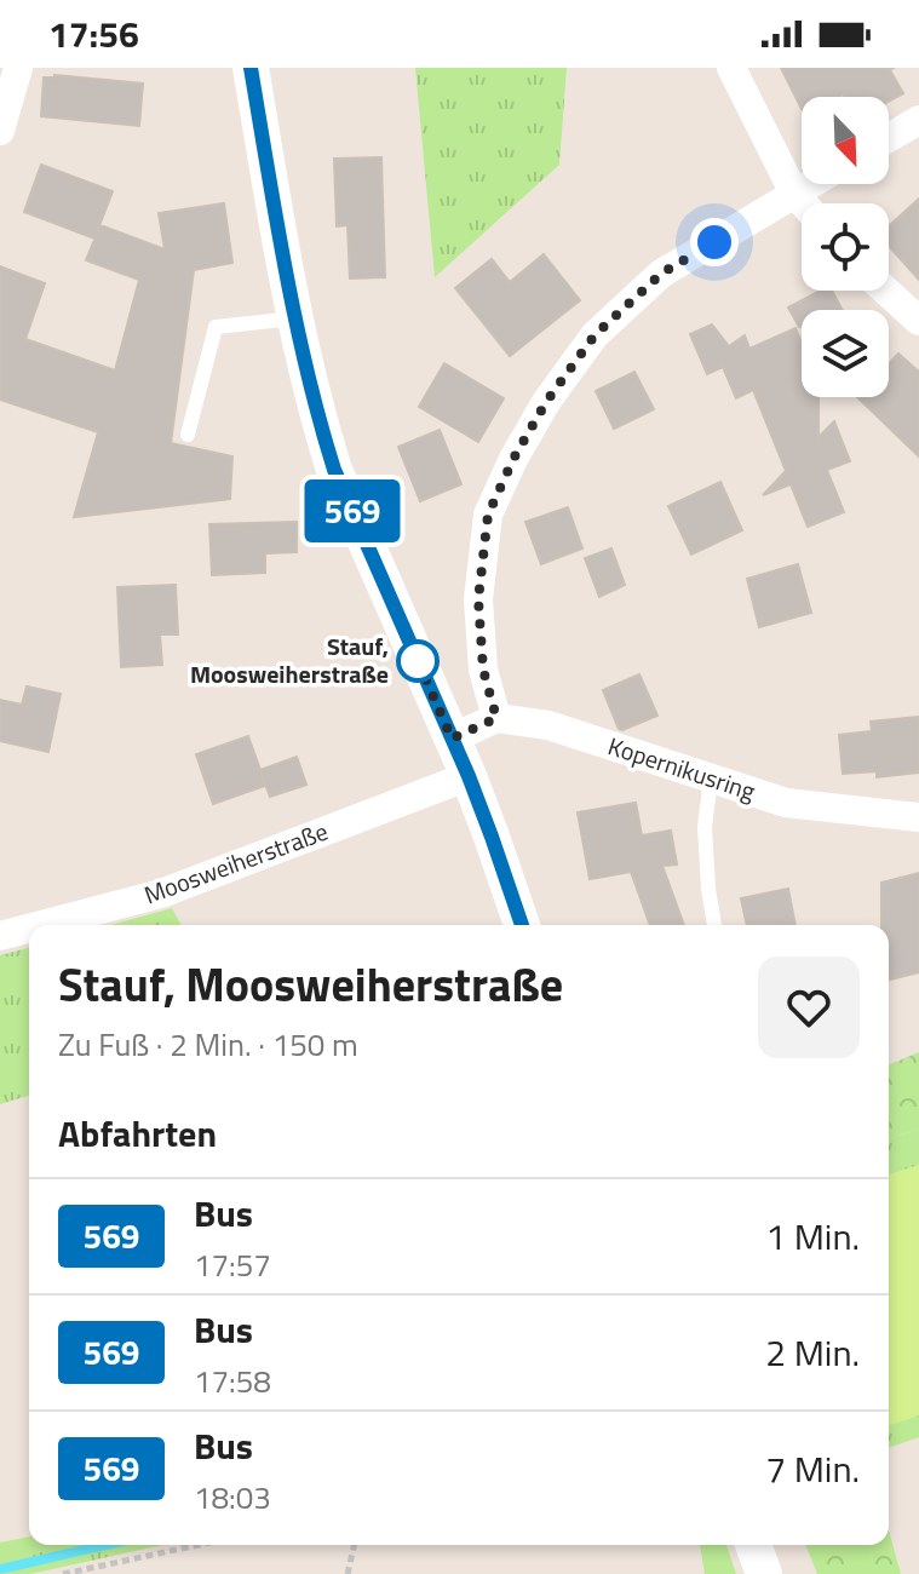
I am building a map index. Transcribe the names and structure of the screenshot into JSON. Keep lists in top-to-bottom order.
{
  "streets": {
    "street": ["Kopernikusring", "Moosweiherstraße"]
  },
  "places": ["Stauf, Moosweiherstraße"],
  "lines": ["bus line 569"],
  "north": "bottom right",
  "page": {
    "status": "17:56",
    "on_map": "569",
    "heading": [
      ["Stauf, Moosweiherstraße", "Zu Fuß · 2 Min. · 150 m"],
      "Abfahrten"
    ],
    "list": [
      {
        "mark": "569",
        "name": "Bus",
        "note": "17:57",
        "value": "1 Min."
      },
      {
        "mark": "569",
        "name": "Bus",
        "note": "17:58",
        "value": "2 Min."
      },
      {
        "mark": "569",
        "name": "Bus",
        "note": "18:03",
        "value": "7 Min."
      }
    ]
  }
}
